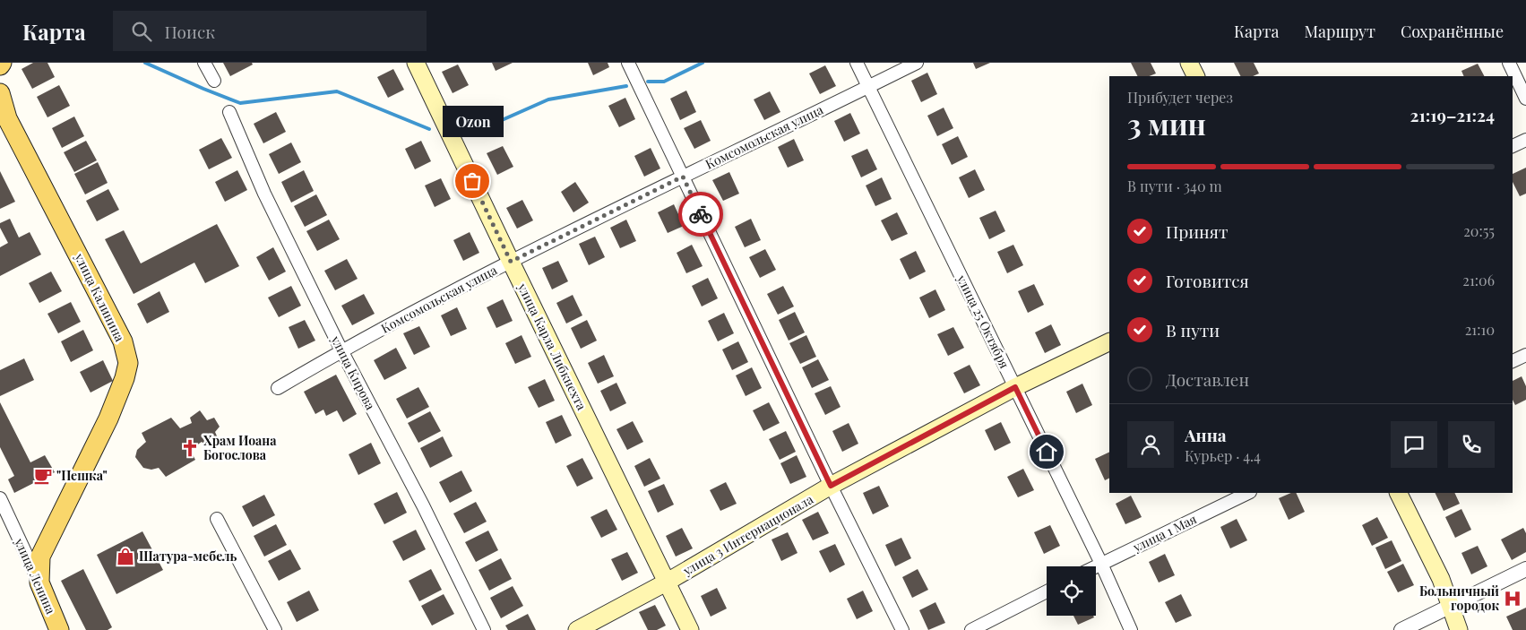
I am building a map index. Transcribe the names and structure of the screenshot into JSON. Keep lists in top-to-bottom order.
{
  "streets": {
    "main road": [
      "улица Калинина",
      "улица Карла Либкнехта",
      "улица 3 Интернационала",
      "улица Ленина"
    ],
    "street": [
      "Комсомольская улица",
      "улица 25 Октября",
      "улица Кирова",
      "улица 1 Мая"
    ]
  },
  "crossings": [
    ["Комсомольская улица", "улица 25 Октября"],
    ["Комсомольская улица", "улица Карла Либкнехта"],
    ["Комсомольская улица", "улица Кирова"],
    ["улица Калинина", "улица Ленина"],
    ["улица 25 Октября", "улица 1 Мая"],
    ["улица 25 Октября", "улица 3 Интернационала"],
    ["улица Карла Либкнехта", "улица 3 Интернационала"]
  ],
  "places": {
    "other": ["Ozon"],
    "church": ["Храм Иоана Богослова"],
    "cafe": ["\"Пешка\""],
    "shop": ["Шатура-мебель"],
    "hospital": ["Больничный городок"]
  },
  "page": {
    "header": "Карта",
    "search": "Поиск",
    "nav": ["Карта", "Маршрут", "Сохранённые"],
    "heading": ["3 мин", "Прибудет через", "21:19–21:24"],
    "panel": ["Анна", "Курьер · 4.4"],
    "bubble": "Ozon",
    "bar": "В пути · 340 m",
    "list": [
      ["Принят", "20:55"],
      ["Готовится", "21:06"],
      ["В пути", "21:10"],
      "Доставлен"
    ]
  }
}
